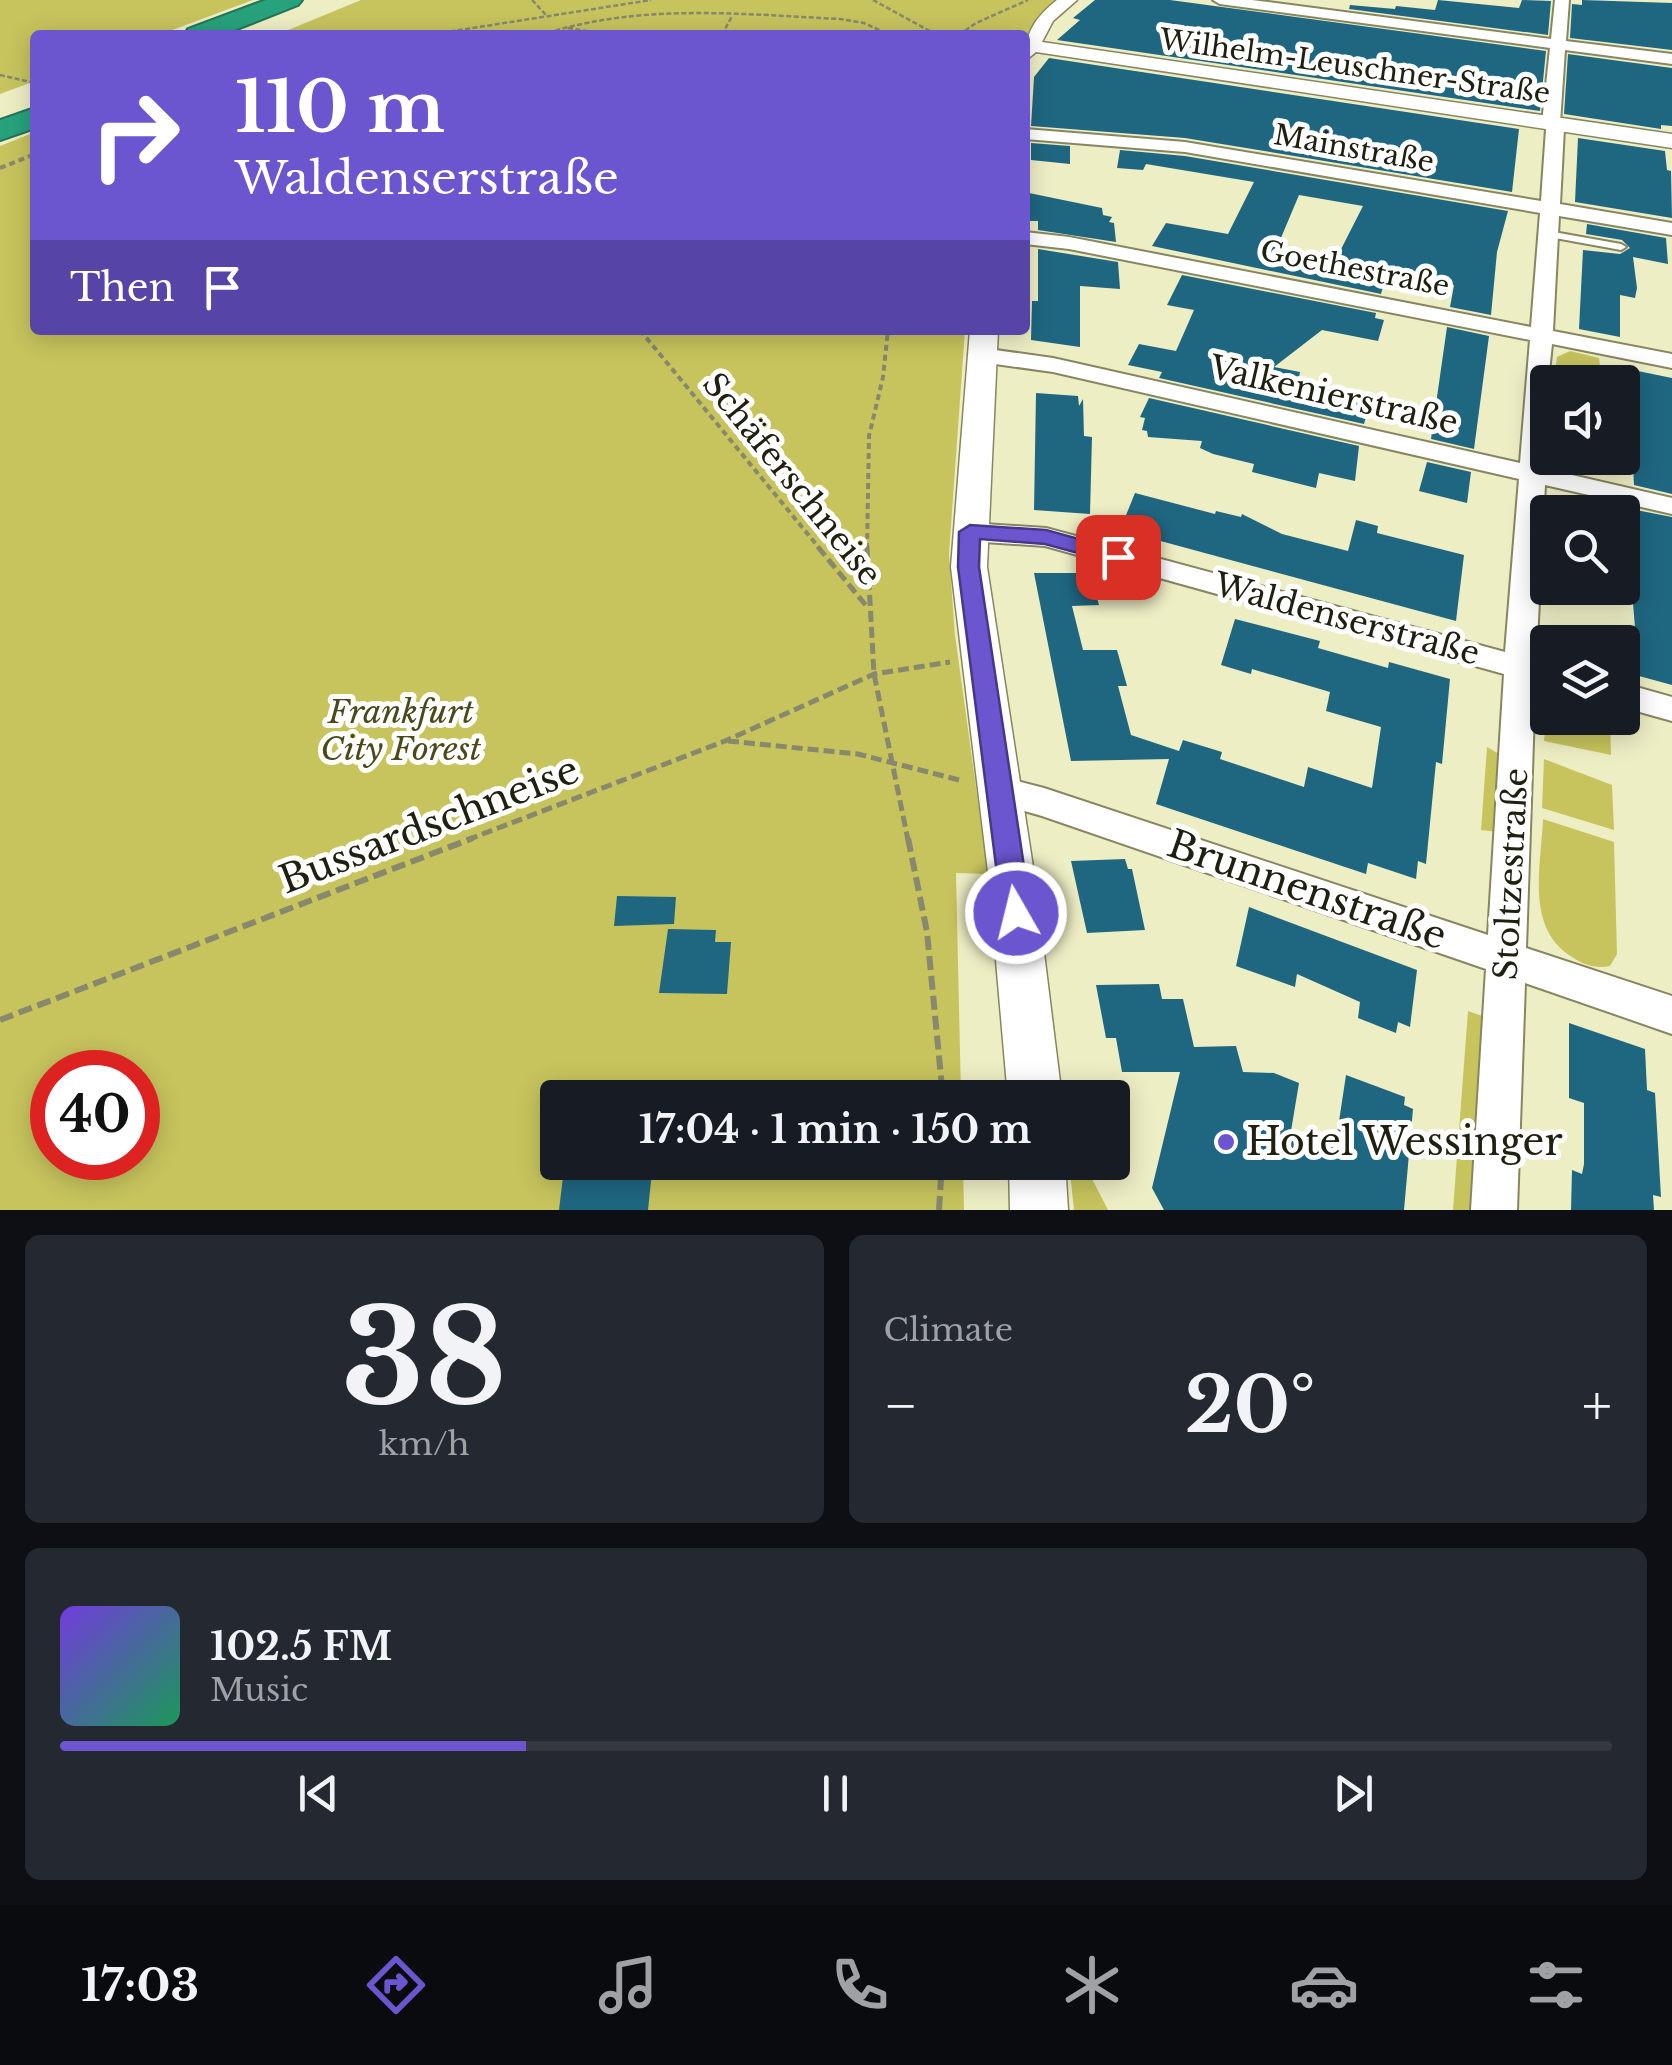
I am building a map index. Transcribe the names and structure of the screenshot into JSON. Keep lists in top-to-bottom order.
{
  "streets": {
    "street": [
      "Wilhelm-Leuschner-Straße",
      "Mainstraße",
      "Goethestraße",
      "Valkenierstraße",
      "Waldenserstraße",
      "Stoltzestraße",
      "Brunnenstraße"
    ],
    "path": ["Schäferschneise", "Bussardschneise"]
  },
  "crossings": [
    ["Wilhelm-Leuschner-Straße", "Stoltzestraße"],
    ["Mainstraße", "Stoltzestraße"],
    ["Goethestraße", "Stoltzestraße"],
    ["Stoltzestraße", "Brunnenstraße"]
  ],
  "parks": ["Frankfurt City Forest"],
  "places": ["Hotel Wessinger"],
  "page": {
    "turn": ["110 m", "Waldenserstraße"],
    "then": "Then",
    "limit": "40",
    "trip": "17:04 · 1 min · 150 m",
    "tile": [
      ["38", "km/h"],
      "Climate"
    ],
    "heat": ["−", "20°", "+"],
    "song": ["102.5 FM", "Music"],
    "tabs": "17:03"
  }
}
